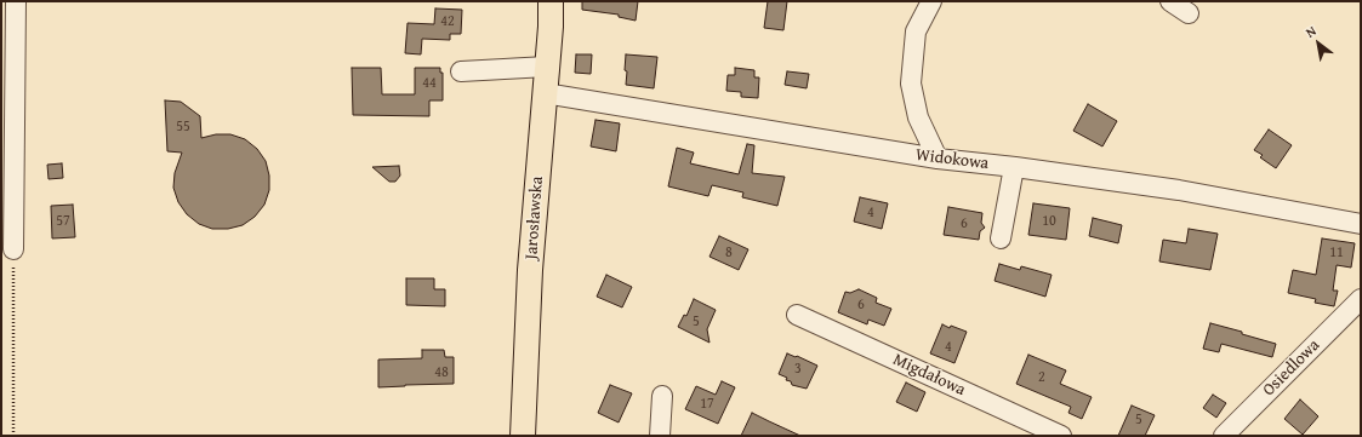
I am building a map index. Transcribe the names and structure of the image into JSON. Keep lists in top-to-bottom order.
{
  "streets": {
    "main road": ["Jarosławska"],
    "street": ["Widokowa", "Osiedlowa", "Migdałowa"]
  },
  "crossings": [
    ["Widokowa", "Jarosławska"]
  ],
  "house_numbers": [
    "42",
    "44",
    "55",
    "4",
    "57",
    "10",
    "6",
    "8",
    "11",
    "6",
    "5",
    "4",
    "3",
    "48",
    "2",
    "17",
    "5"
  ],
  "north": "top left"
}
